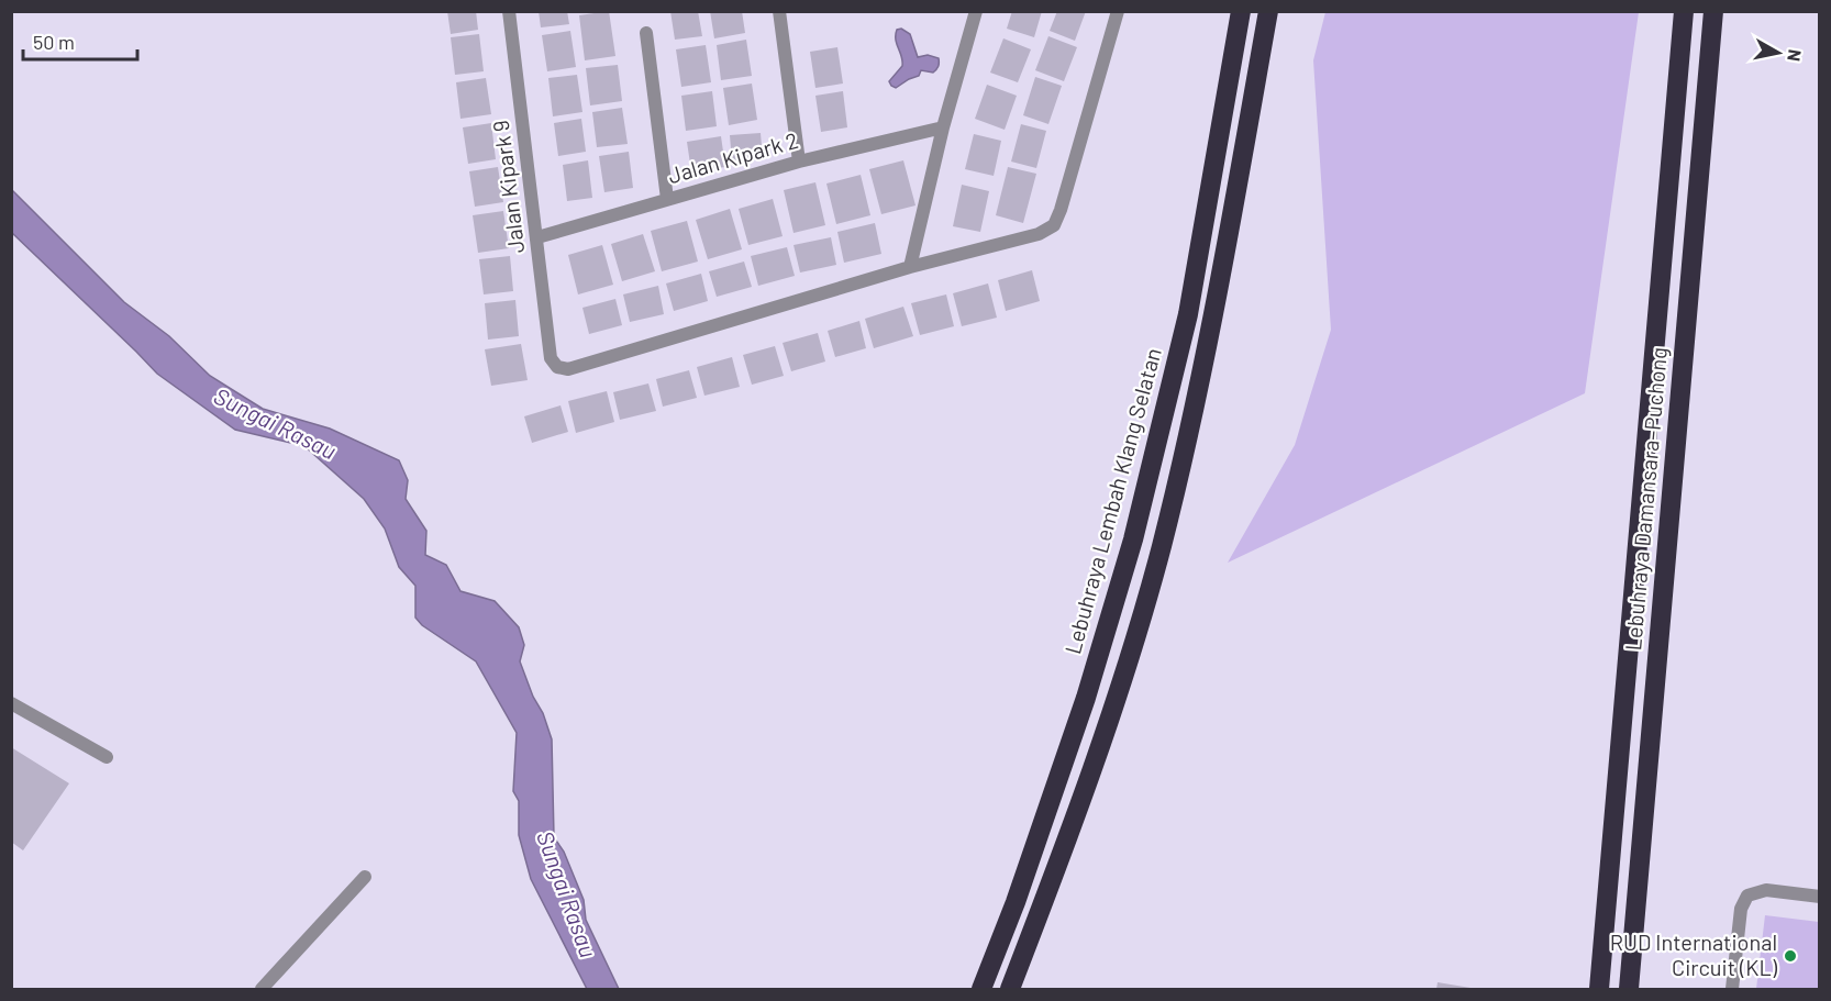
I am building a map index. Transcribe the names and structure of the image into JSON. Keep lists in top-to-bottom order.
{
  "streets": {
    "highway": ["Lebuhraya Damansara–Puchong", "Lebuhraya Lembah Klang Selatan"],
    "street": ["Jalan Kipark 2", "Jalan Kipark 9"]
  },
  "crossings": [
    ["Jalan Kipark 2", "Jalan Kipark 9"]
  ],
  "water": ["Sungai Rasau"],
  "places": ["RUD International Circuit (KL)"],
  "scale_bar": "50 m",
  "north": "right"
}
